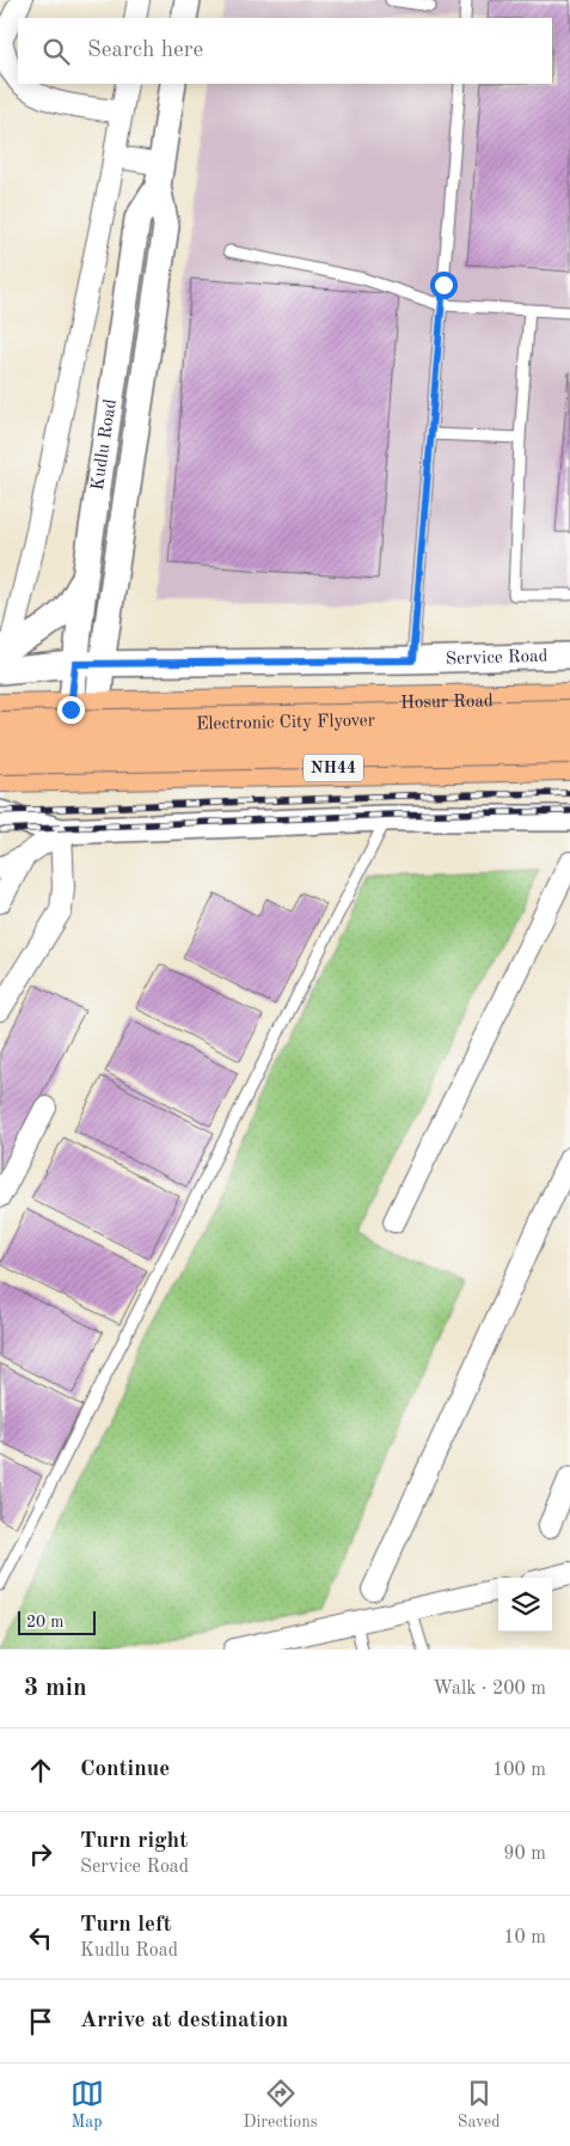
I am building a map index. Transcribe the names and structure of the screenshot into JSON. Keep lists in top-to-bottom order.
{
  "streets": {
    "highway": ["Hosur Road", "Electronic City Flyover", "NH44"],
    "street": ["Kudlu Road", "Service Road"]
  },
  "crossings": [
    ["Kudlu Road", "Service Road"],
    ["Kudlu Road", "Hosur Road"]
  ],
  "scale_bar": "20 m",
  "page": {
    "search": "Search here",
    "scale": "20 m",
    "heading": ["3 min", "Walk · 200 m"],
    "list": [
      ["Continue", "100 m"],
      ["Turn right", "Service Road", "90 m"],
      ["Turn left", "Kudlu Road", "10 m"],
      "Arrive at destination"
    ],
    "nav": ["Map", "Directions", "Saved"]
  }
}
